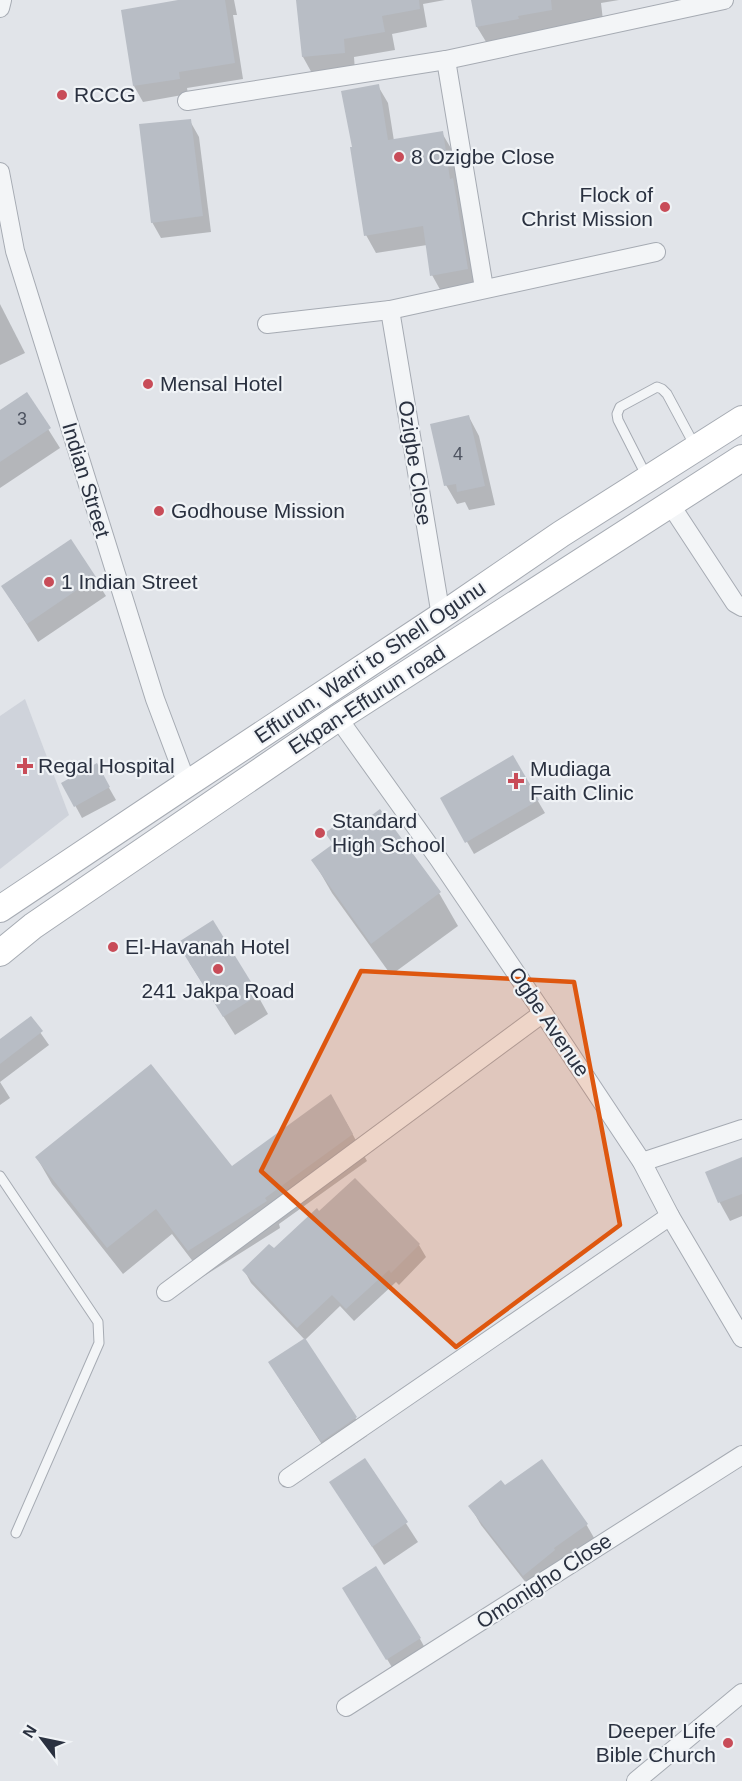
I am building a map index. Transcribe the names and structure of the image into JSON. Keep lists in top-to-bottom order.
{
  "streets": {
    "main road": ["Effurun, Warri to Shell Ogunu", "Ekpan-Effurun road"],
    "street": [
      "Ozigbe Close",
      "Indian Street",
      "Ogbe Avenue",
      "Omonigho Close"
    ]
  },
  "crossings": [
    ["Ozigbe Close", "Effurun, Warri to Shell Ogunu"],
    ["Indian Street", "Effurun, Warri to Shell Ogunu"],
    ["Ekpan-Effurun road", "Ogbe Avenue"]
  ],
  "places": {
    "other": [
      "RCCG",
      "8 Ozigbe Close",
      "Flock of Christ Mission",
      "Mensal Hotel",
      "Godhouse Mission",
      "1 Indian Street",
      "Standard High School",
      "El-Havanah Hotel",
      "241 Jakpa Road",
      "Deeper Life Bible Church"
    ],
    "health": ["Regal Hospital", "Mudiaga Faith Clinic"]
  },
  "house_numbers": ["3", "4"],
  "north": "top left"
}
